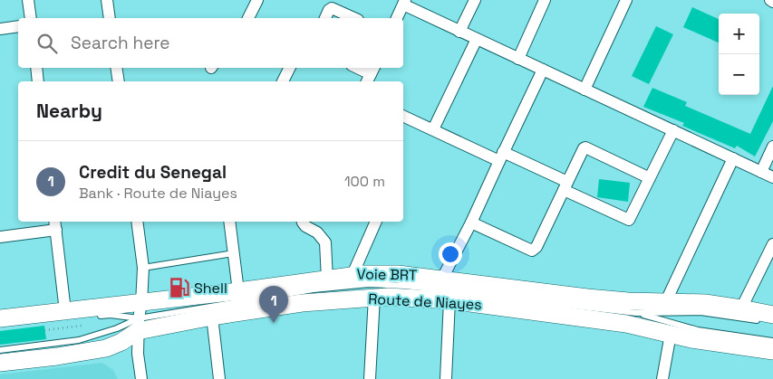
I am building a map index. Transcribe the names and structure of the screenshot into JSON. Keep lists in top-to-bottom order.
{
  "streets": {
    "main road": ["Route de Niayes"],
    "lane": ["Voie BRT"]
  },
  "crossings": [
    ["Voie BRT", "Route de Niayes"]
  ],
  "places": {
    "fuel station": ["Shell"]
  },
  "page": {
    "map_buttons": ["+", "−"],
    "search": "Search here",
    "heading": "Nearby",
    "list": [
      {
        "mark": "1",
        "name": "Credit du Senegal",
        "note": "Bank · Route de Niayes",
        "value": "100 m"
      }
    ],
    "pins": "1"
  }
}
